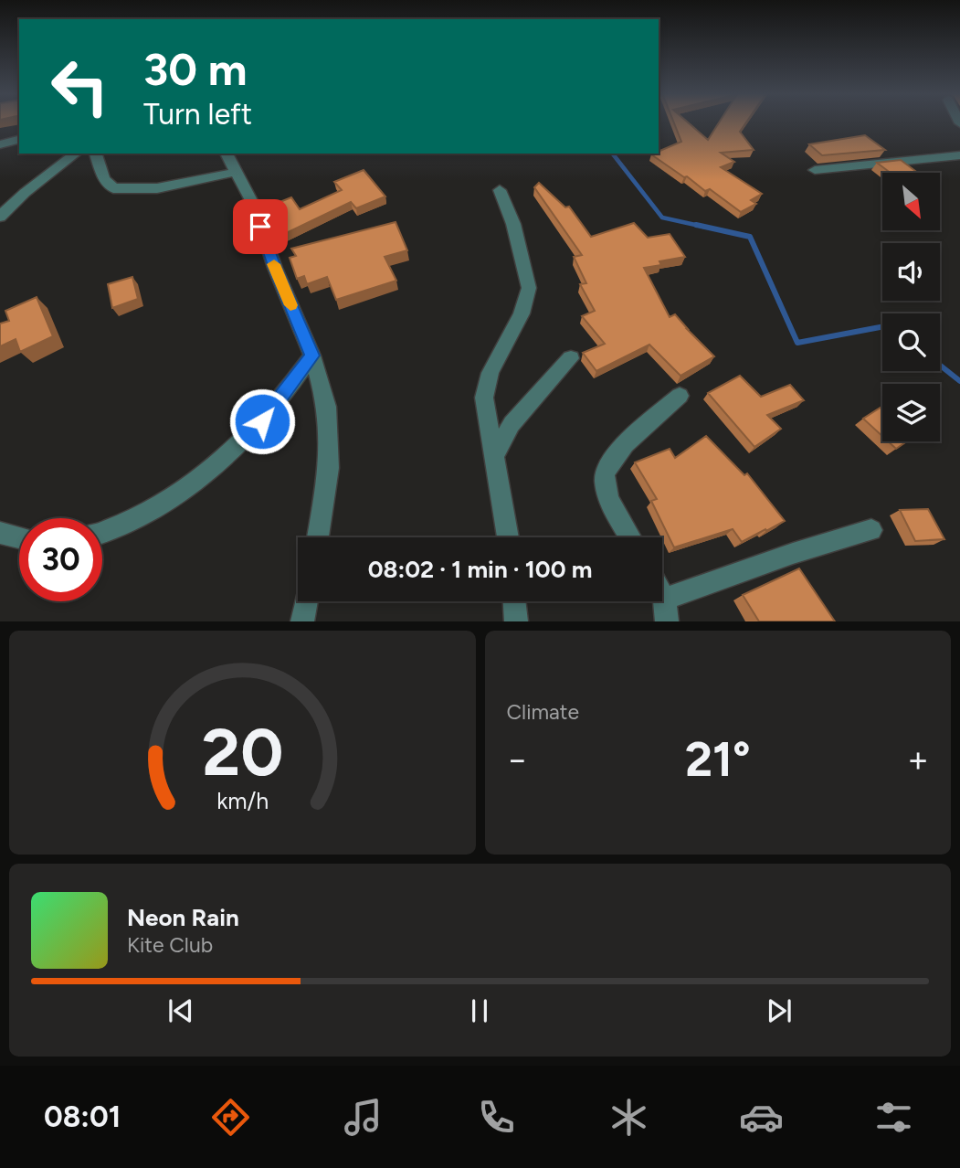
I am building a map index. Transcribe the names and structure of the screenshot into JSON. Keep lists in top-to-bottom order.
{
  "north": "bottom right",
  "page": {
    "turn": ["30 m", "Turn left"],
    "limit": "30",
    "trip": "08:02 · 1 min · 100 m",
    "tile": "Climate",
    "heat": ["−", "21°", "+"],
    "song": ["Neon Rain", "Kite Club"],
    "tabs": "08:01",
    "gauge": ["20", "km/h"]
  }
}
